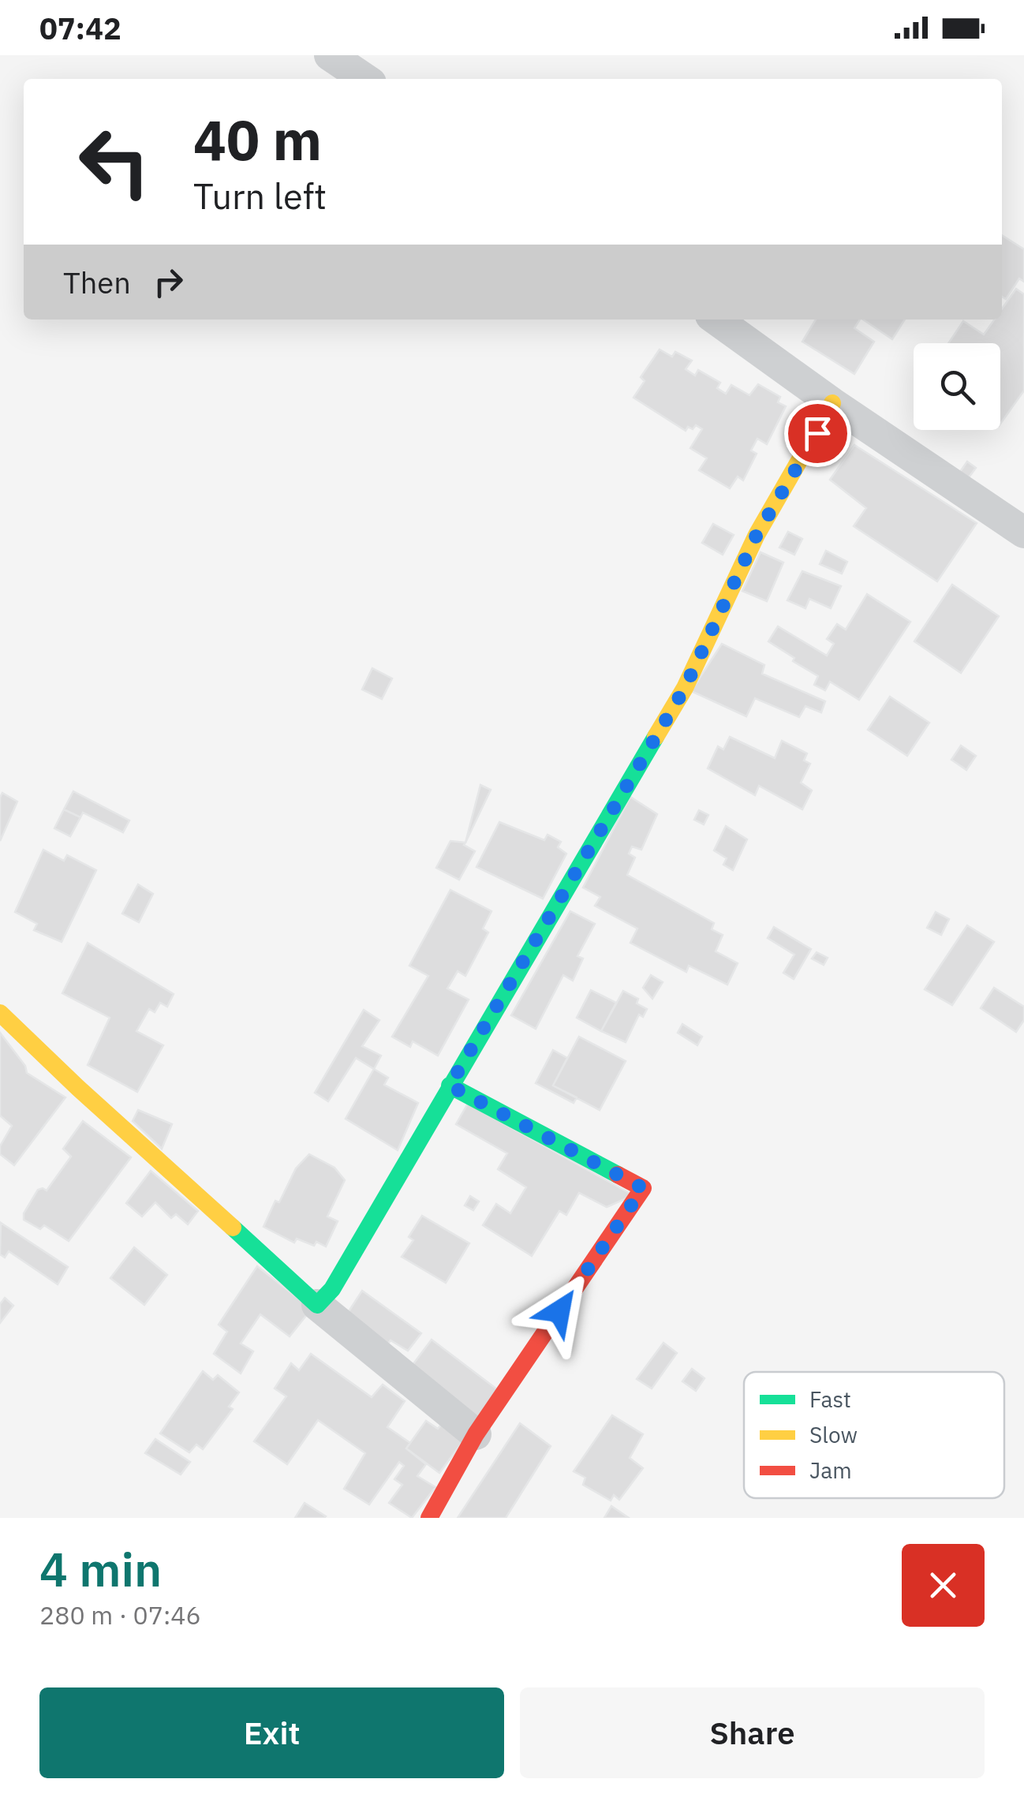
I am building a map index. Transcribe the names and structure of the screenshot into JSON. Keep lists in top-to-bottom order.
{
  "legend": ["Fast", "Slow", "Jam"],
  "page": {
    "status": "07:42",
    "turn": ["40 m", "Turn left"],
    "then": "Then",
    "heading": ["4 min", "280 m · 07:46"],
    "buttons": ["Exit", "Share"]
  }
}
